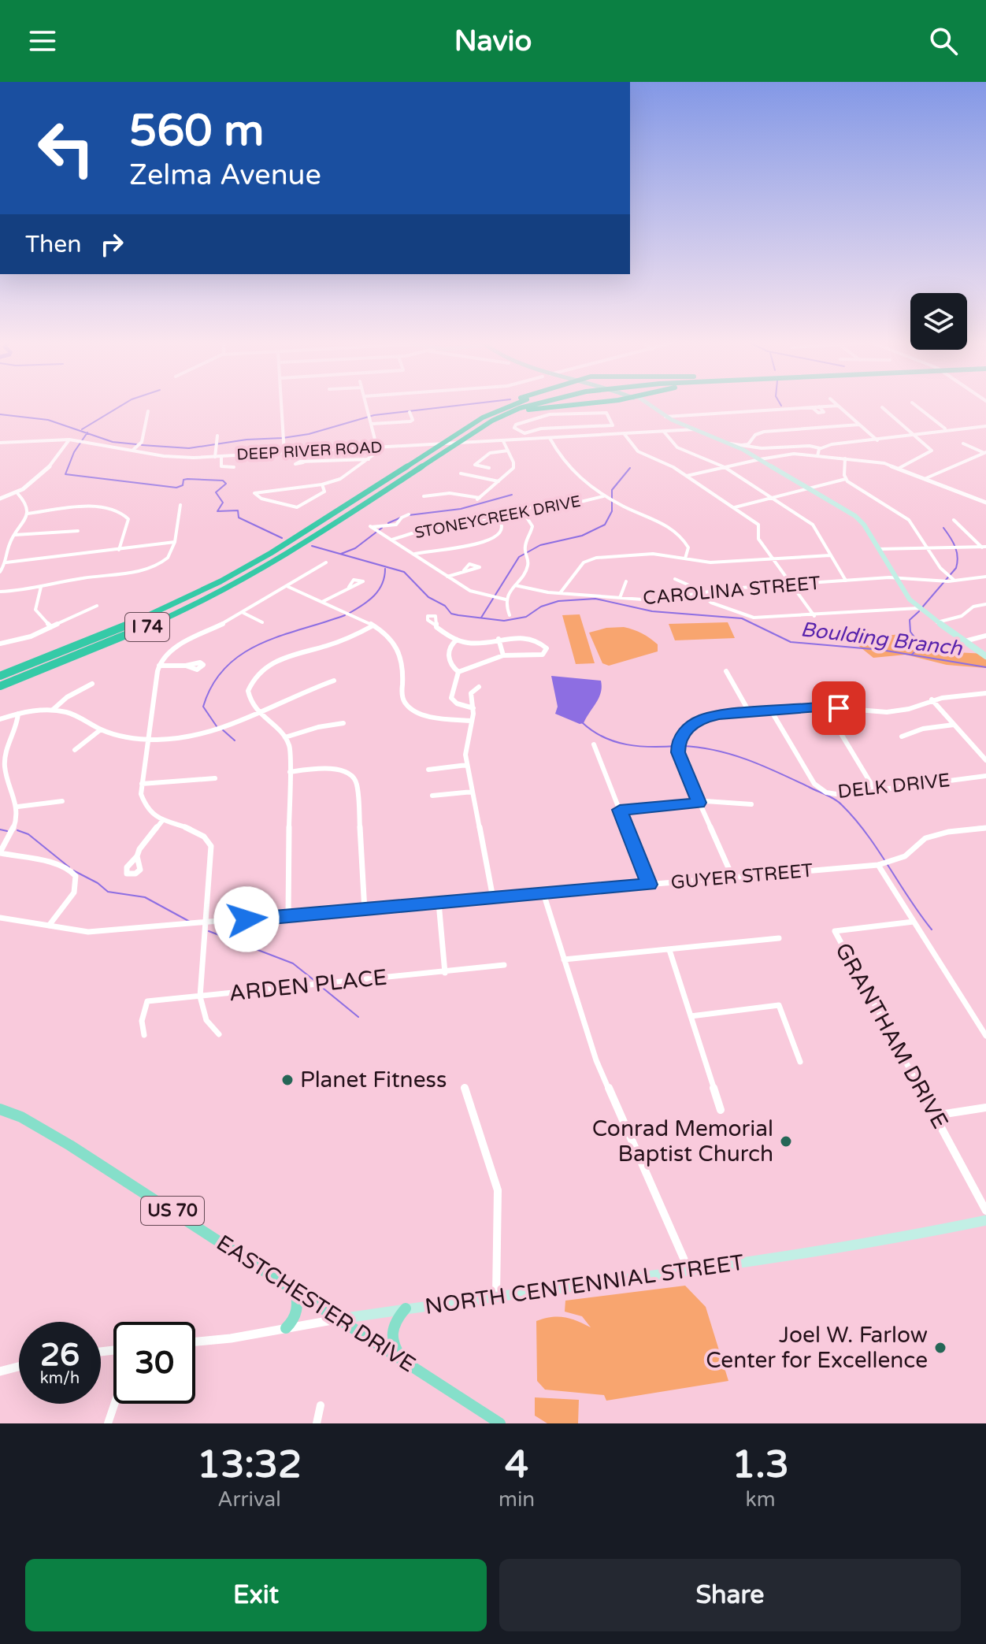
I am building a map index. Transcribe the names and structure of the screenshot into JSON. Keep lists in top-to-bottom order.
{
  "streets": {
    "highway": ["I 74"],
    "main road": ["US 70", "NORTH CENTENNIAL STREET", "EASTCHESTER DRIVE"],
    "street": [
      "DEEP RIVER ROAD",
      "STONEYCREEK DRIVE",
      "CAROLINA STREET",
      "DELK DRIVE",
      "GUYER STREET",
      "ARDEN PLACE",
      "GRANTHAM DRIVE"
    ]
  },
  "crossings": [
    ["NORTH CENTENNIAL STREET", "EASTCHESTER DRIVE"]
  ],
  "water": ["Boulding Branch"],
  "places": ["Planet Fitness", "Conrad Memorial Baptist Church", "Joel W. Farlow Center for Excellence"],
  "page": {
    "header": "Navio",
    "turn": ["560 m", "Zelma Avenue"],
    "then": "Then",
    "speed": "26 km/h",
    "limit": "30",
    "eta": [
      "13:32",
      "Arrival",
      "4",
      "min",
      "1.3",
      "km"
    ],
    "buttons": ["Exit", "Share"]
  }
}
